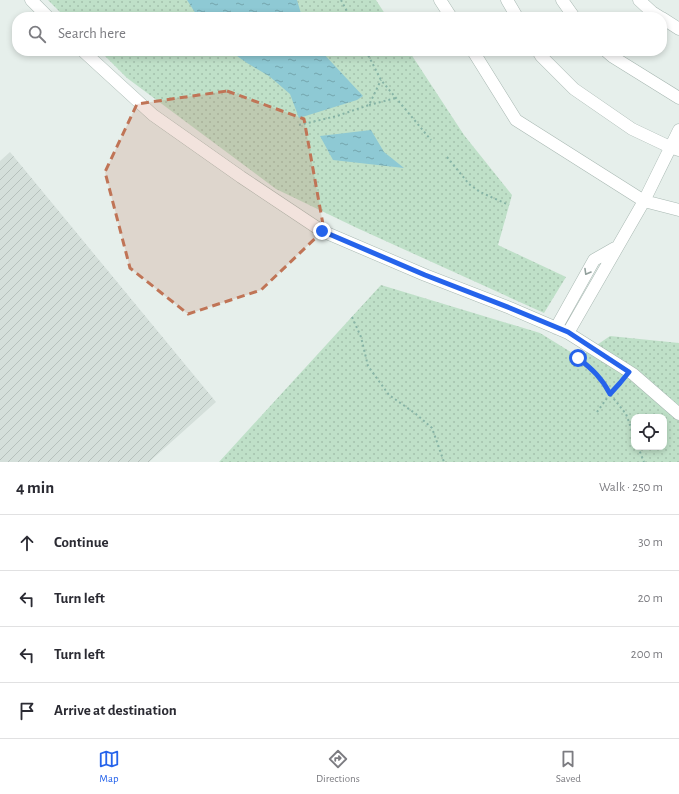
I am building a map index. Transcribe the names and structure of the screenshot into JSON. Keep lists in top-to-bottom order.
{
  "page": {
    "search": "Search here",
    "heading": ["4 min", "Walk · 250 m"],
    "list": [
      ["Continue", "30 m"],
      ["Turn left", "20 m"],
      ["Turn left", "200 m"],
      "Arrive at destination"
    ],
    "nav": ["Map", "Directions", "Saved"]
  }
}
